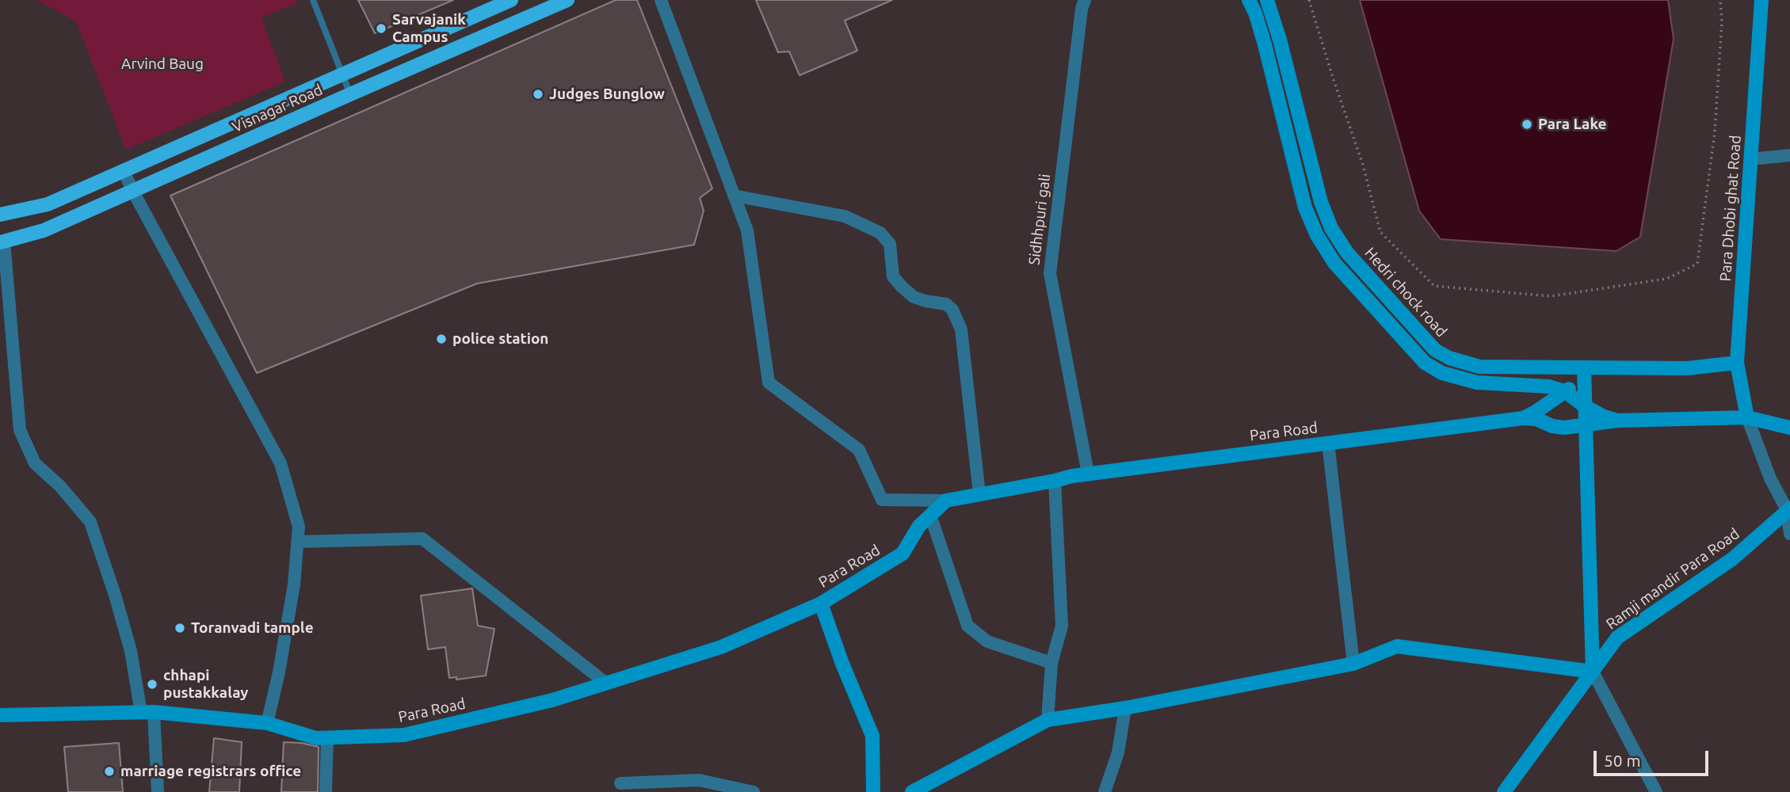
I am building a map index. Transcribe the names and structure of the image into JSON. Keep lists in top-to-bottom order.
{
  "streets": {
    "main road": ["Visnagar Road"],
    "street": [
      "Para Dhobi ghat Road",
      "Sidhhpuri gali",
      "Hedri chock road",
      "Para Road",
      "Ramji mandir Para Road"
    ]
  },
  "crossings": [
    ["Para Dhobi ghat Road", "Hedri chock road"],
    ["Para Dhobi ghat Road", "Para Road"],
    ["Sidhhpuri gali", "Para Road"]
  ],
  "parks": ["Arvind Baug"],
  "places": [
    "Sarvajanik Campus",
    "Judges Bunglow",
    "Para Lake",
    "police station",
    "Toranvadi tample",
    "chhapi pustakkalay",
    "marriage registrars office"
  ],
  "scale_bar": "50 m"
}
